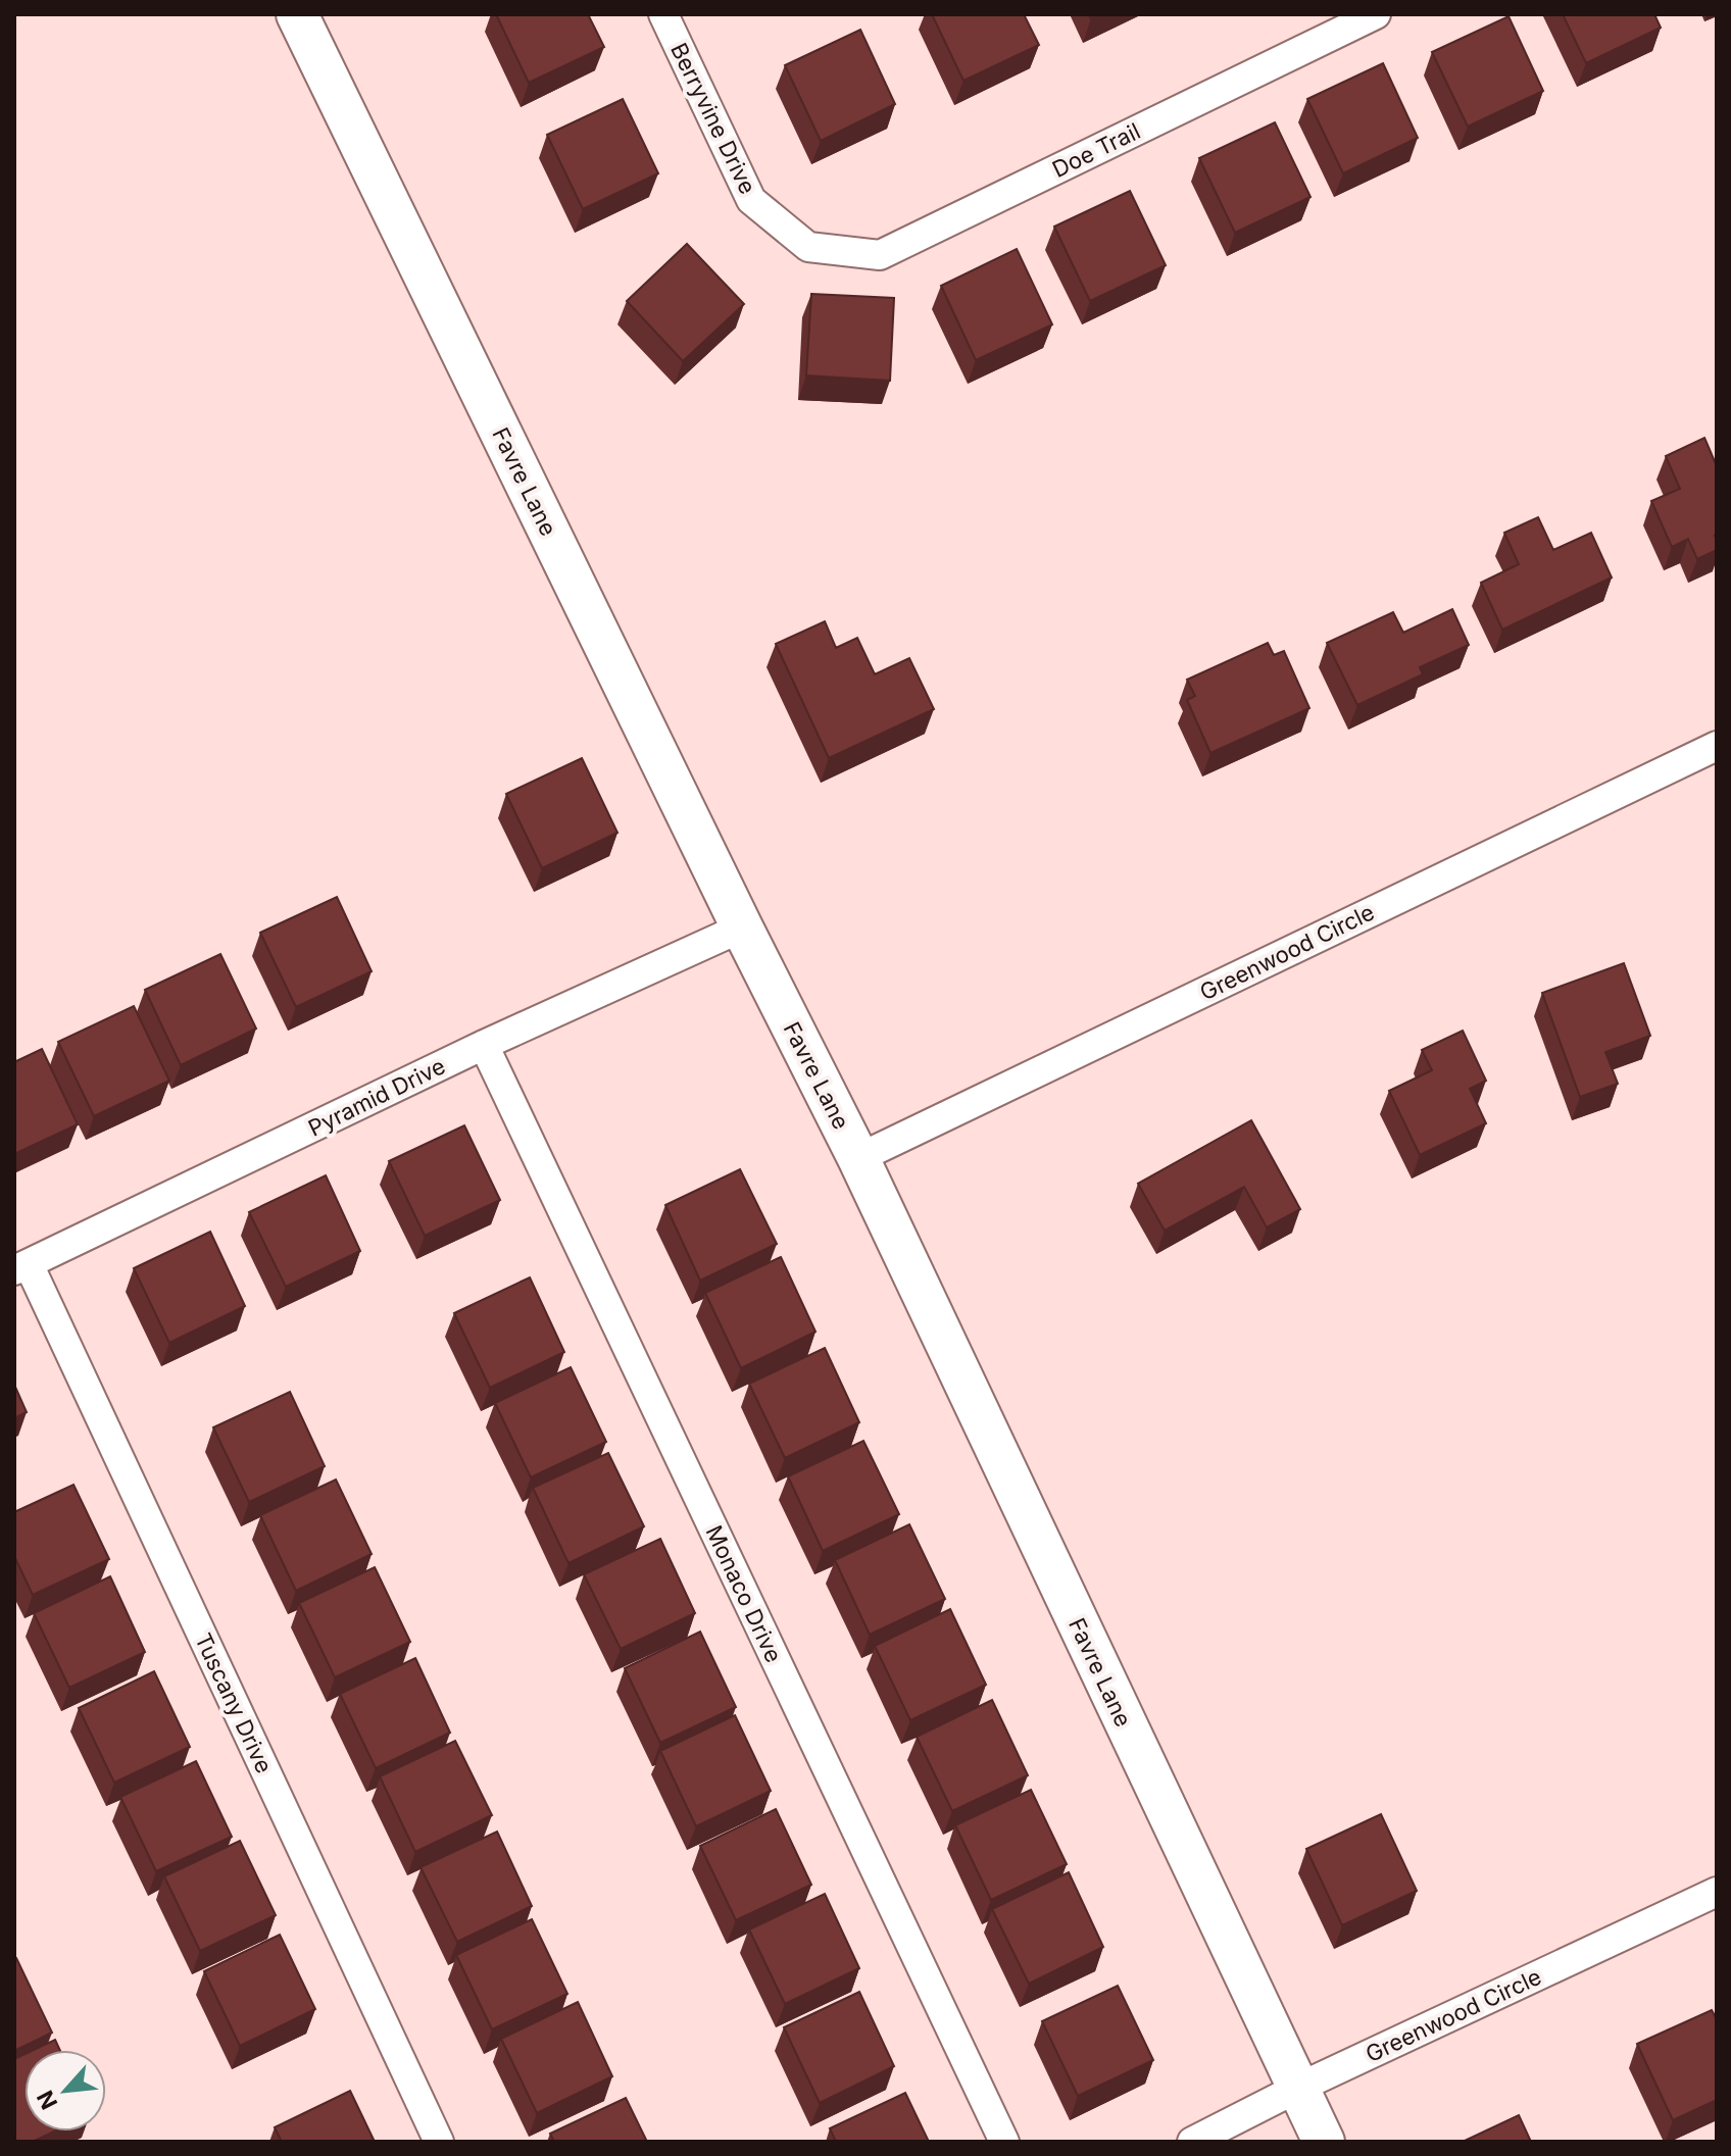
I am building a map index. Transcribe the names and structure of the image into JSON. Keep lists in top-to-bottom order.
{
  "streets": {
    "street": [
      "Berryvine Drive",
      "Doe Trail",
      "Favre Lane",
      "Greenwood Circle",
      "Pyramid Drive",
      "Monaco Drive",
      "Tuscany Drive"
    ]
  },
  "crossings": [
    ["Berryvine Drive", "Doe Trail"],
    ["Favre Lane", "Greenwood Circle"],
    ["Favre Lane", "Pyramid Drive"],
    ["Pyramid Drive", "Monaco Drive"],
    ["Pyramid Drive", "Tuscany Drive"]
  ],
  "north": "bottom left"
}
